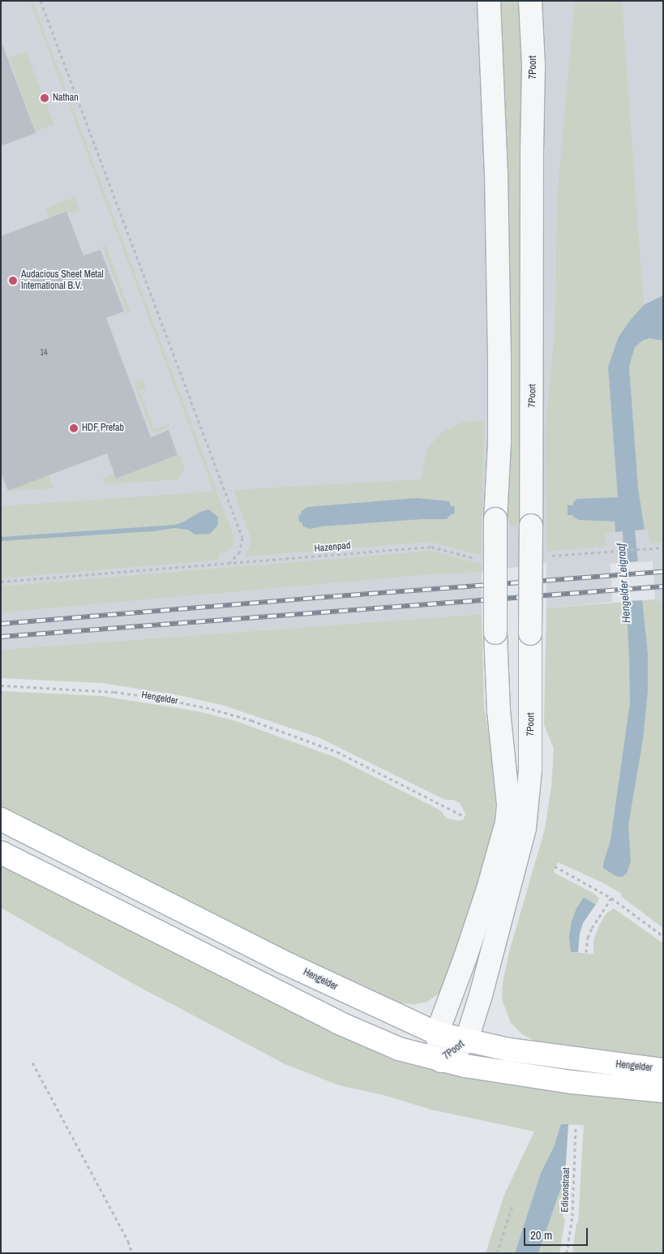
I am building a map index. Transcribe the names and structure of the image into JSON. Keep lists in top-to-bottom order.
{
  "streets": {
    "main road": ["Hengelder"],
    "street": ["7Poort"],
    "path": ["Hazenpad", "Edisonstraat"]
  },
  "crossings": [
    ["7Poort", "Hengelder"]
  ],
  "water": ["Hengelder Leigraaf"],
  "places": ["Nathan", "Audacious Sheet Metal International B.V.", "HDF Prefab"],
  "house_numbers": ["14"],
  "scale_bar": "20 m"
}
